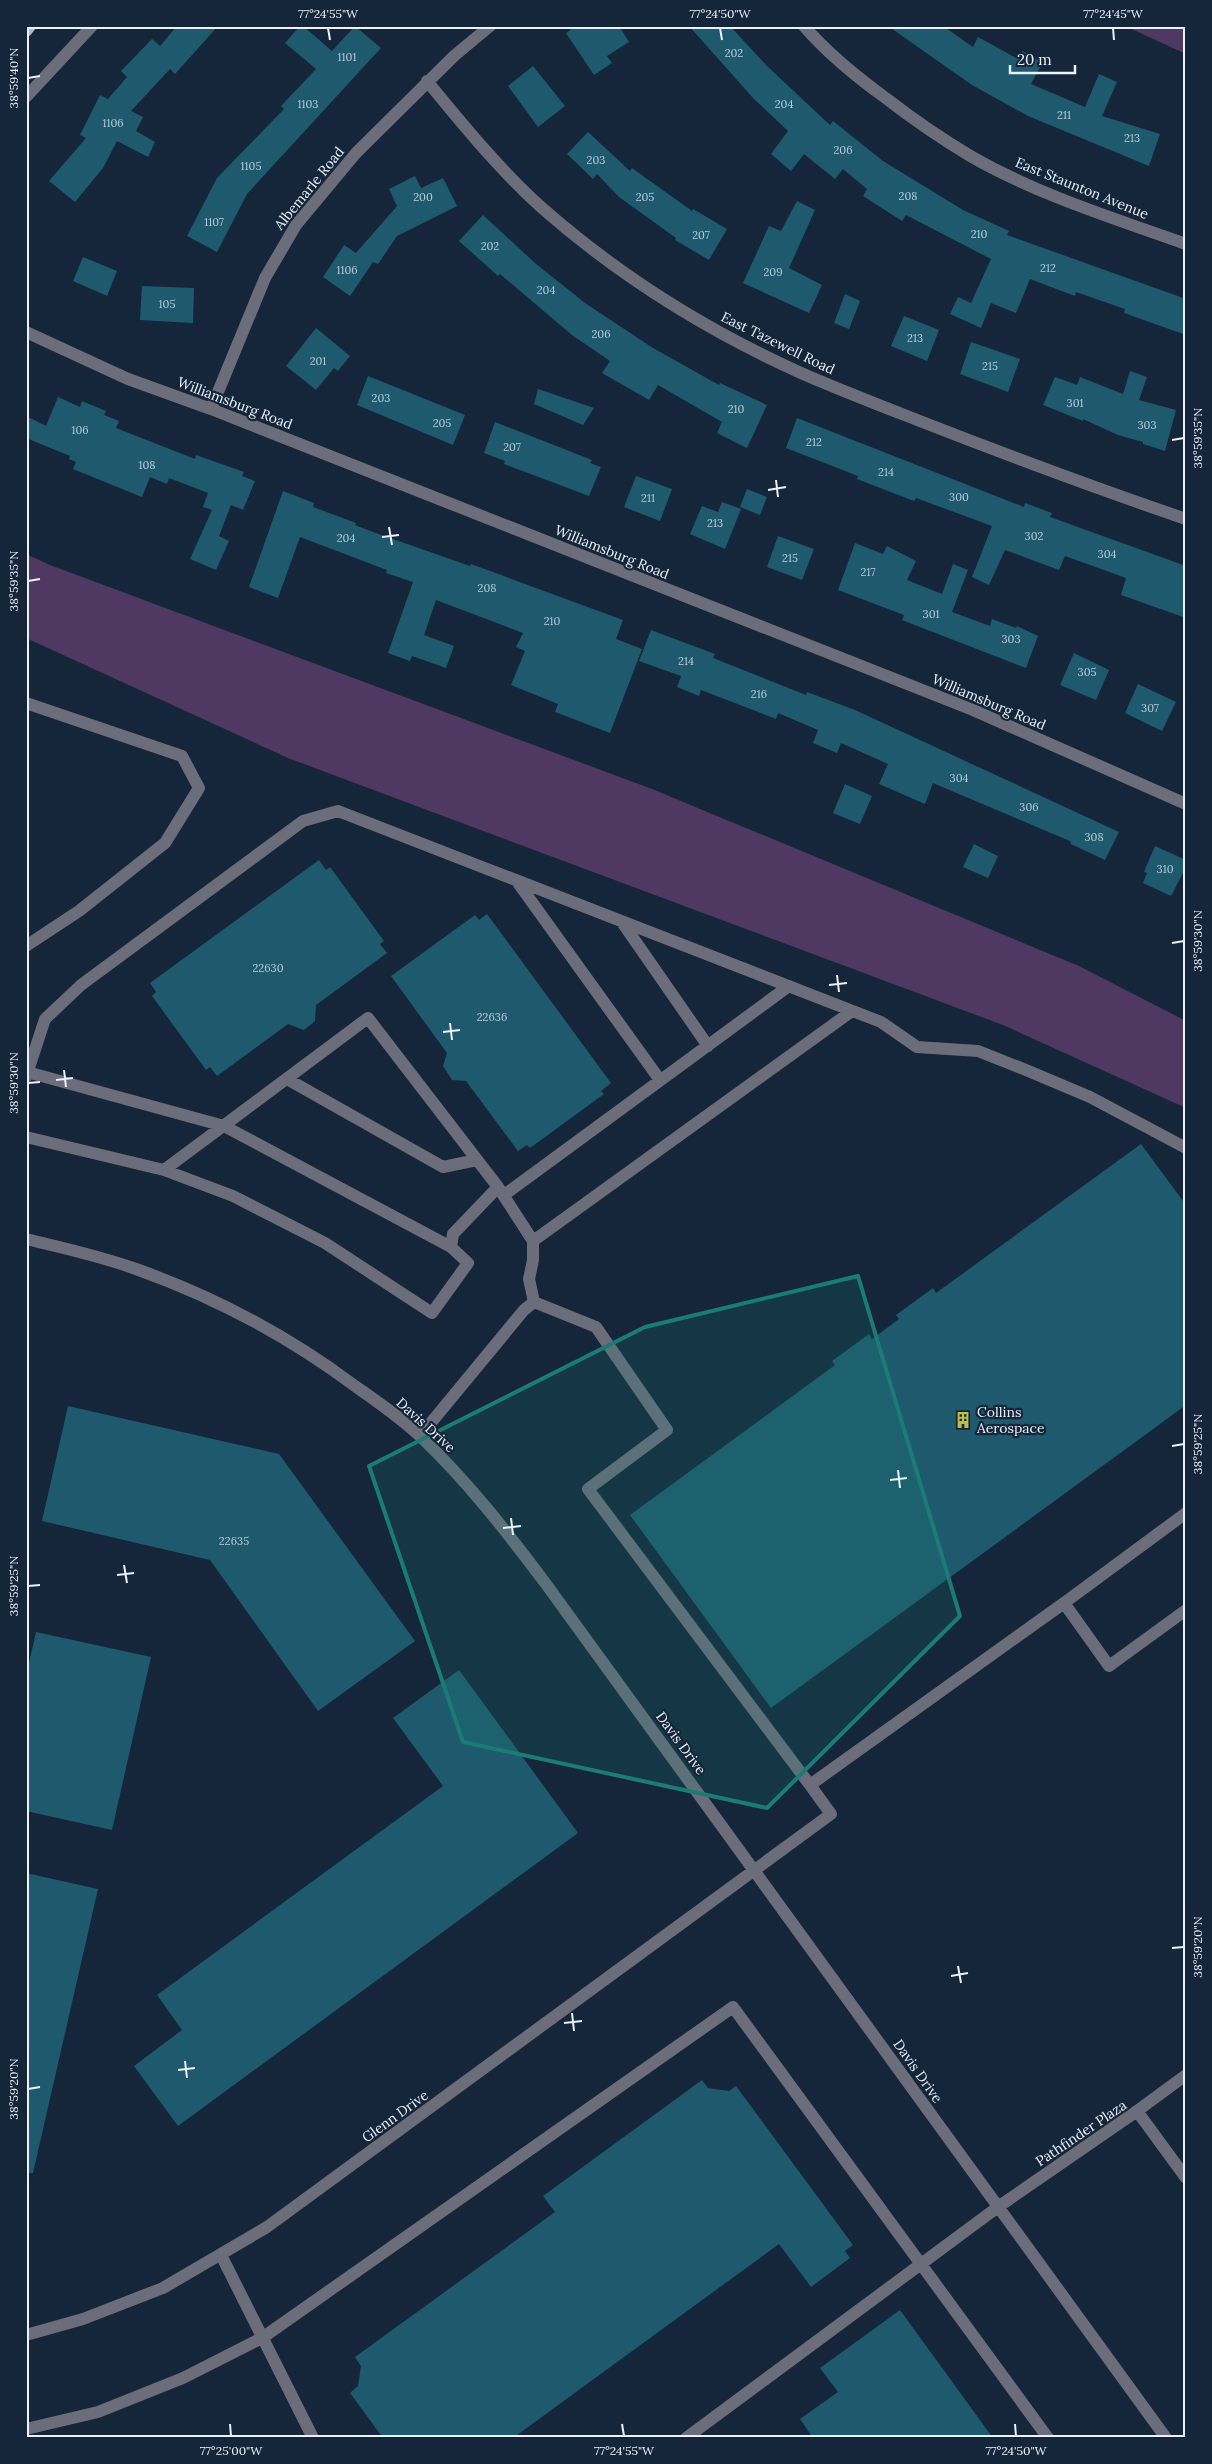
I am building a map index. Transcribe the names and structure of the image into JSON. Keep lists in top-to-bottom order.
{
  "streets": {
    "street": [
      "Albemarle Road",
      "East Staunton Avenue",
      "East Tazewell Road",
      "Williamsburg Road",
      "Davis Drive",
      "Glenn Drive",
      "Pathfinder Plaza"
    ]
  },
  "crossings": [
    ["Albemarle Road", "East Tazewell Road"],
    ["Albemarle Road", "Williamsburg Road"],
    ["Davis Drive", "Glenn Drive"],
    ["Davis Drive", "Pathfinder Plaza"]
  ],
  "places": {
    "building": ["Collins Aerospace"]
  },
  "house_numbers": [
    "202",
    "1101",
    "1103",
    "204",
    "211",
    "1106",
    "213",
    "206",
    "203",
    "1105",
    "208",
    "200",
    "205",
    "1107",
    "210",
    "207",
    "202",
    "212",
    "1106",
    "209",
    "204",
    "105",
    "206",
    "213",
    "201",
    "215",
    "203",
    "301",
    "210",
    "205",
    "303",
    "106",
    "212",
    "207",
    "108",
    "214",
    "300",
    "211",
    "213",
    "302",
    "204",
    "304",
    "215",
    "217",
    "208",
    "301",
    "210",
    "303",
    "214",
    "305",
    "216",
    "307",
    "304",
    "306",
    "308",
    "310",
    "22630",
    "22636",
    "22635"
  ],
  "scale_bar": "20 m",
  "coordinates": [
    "77°24'55\"W",
    "77°24'50\"W",
    "77°24'45\"W",
    "38°59'40\"N",
    "38°59'35\"N",
    "38°59'30\"N",
    "38°59'25\"N",
    "38°59'20\"N",
    "77°25'00\"W"
  ]
}
